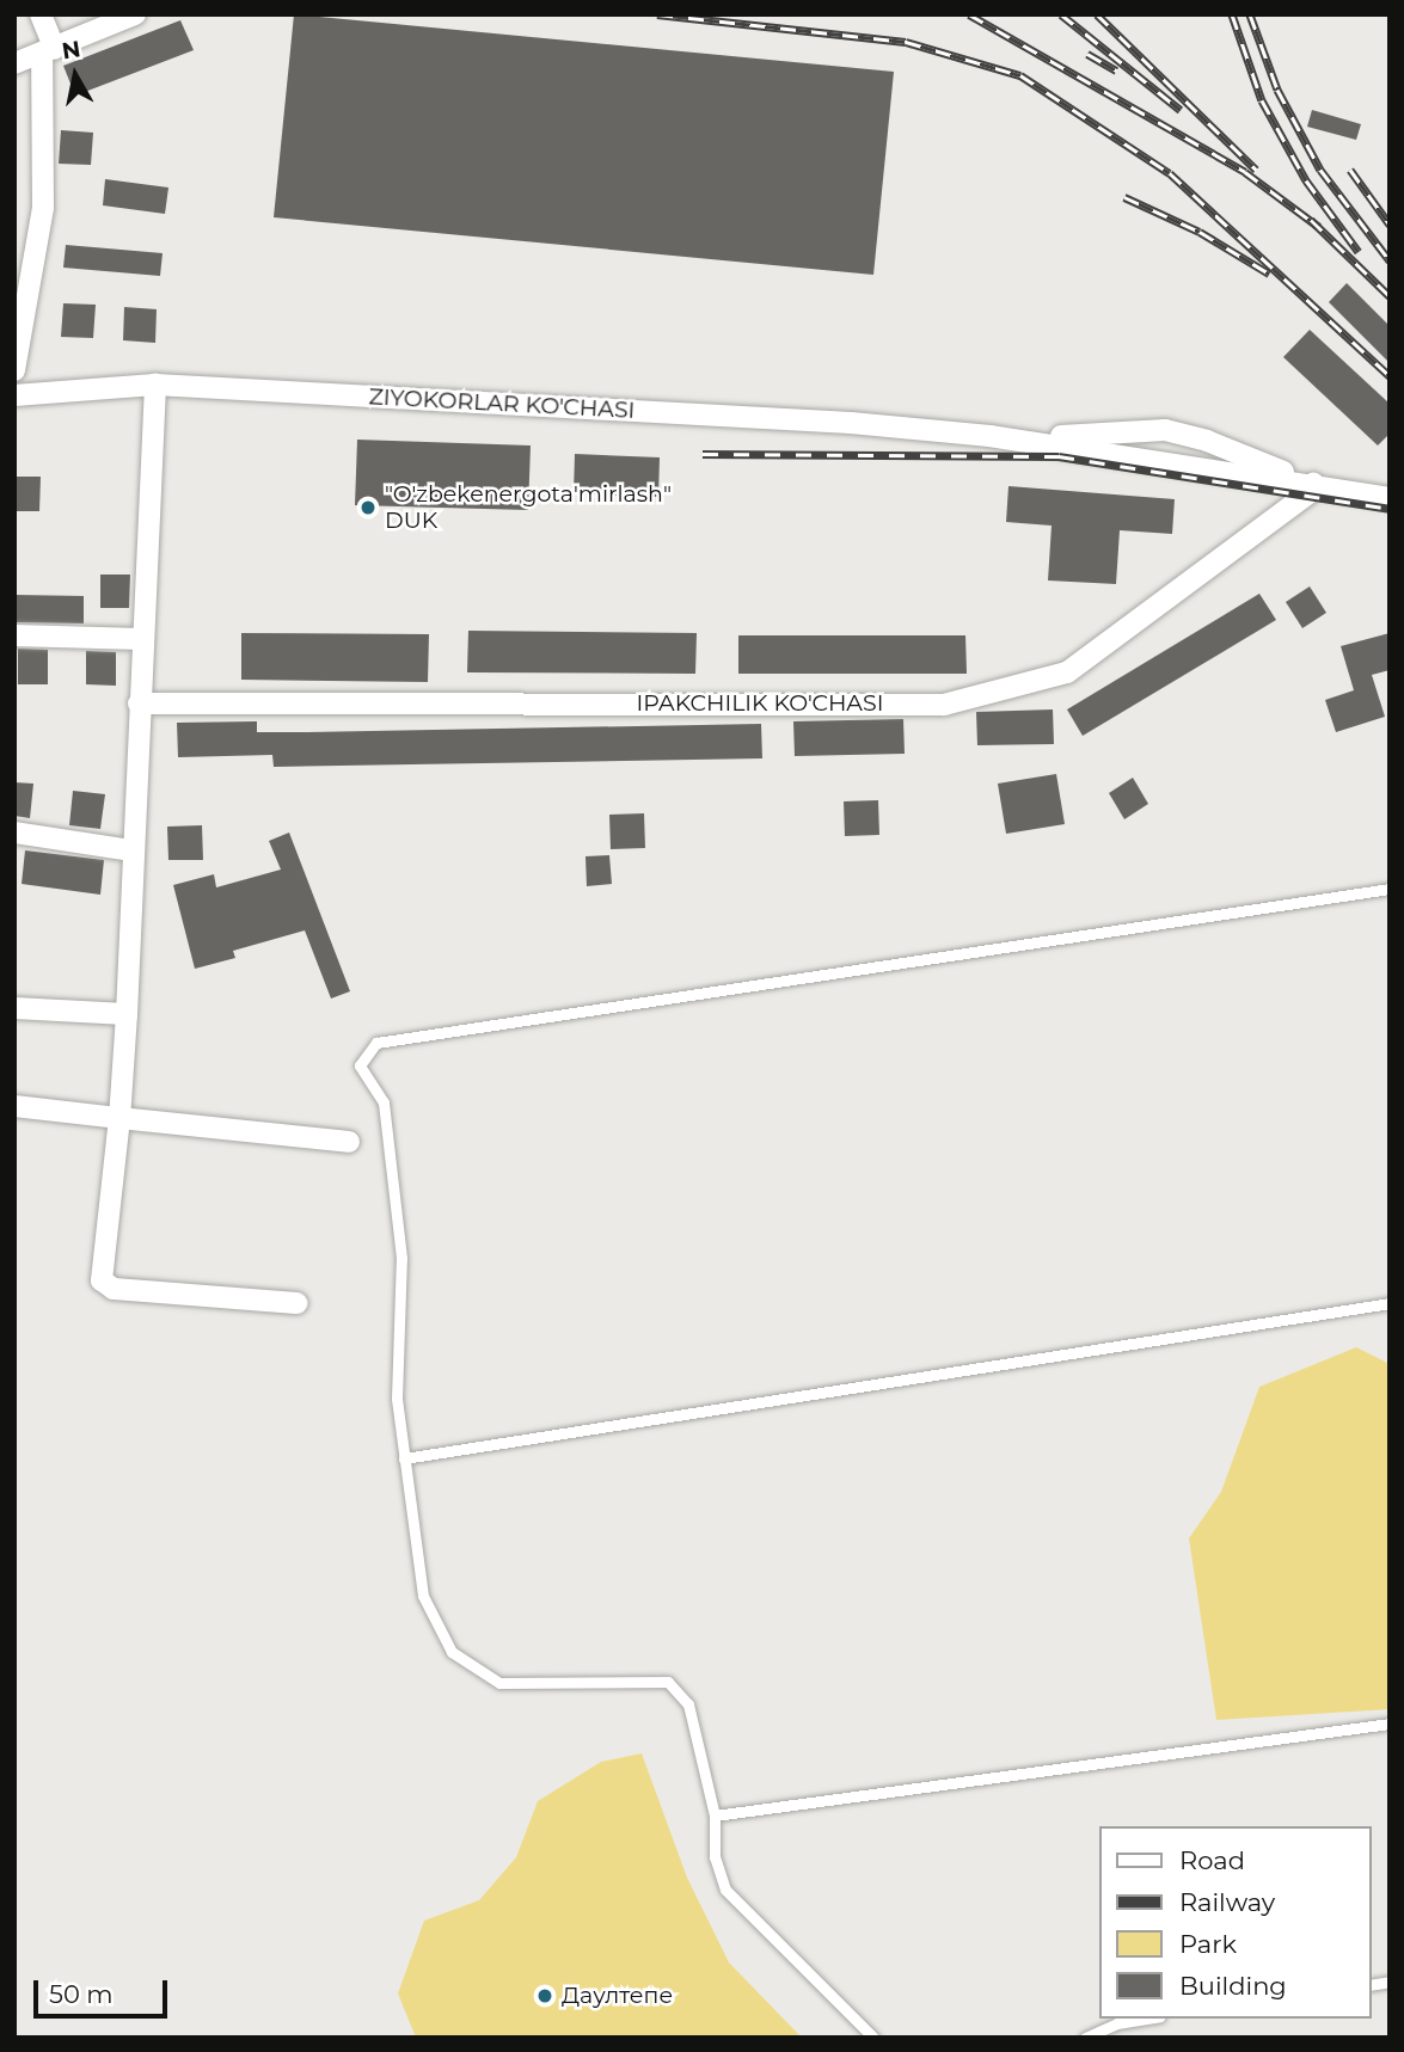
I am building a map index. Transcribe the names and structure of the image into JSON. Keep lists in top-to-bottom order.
{
  "streets": {
    "street": ["ZIYOKORLAR KO'CHASI", "IPAKCHILIK KO'CHASI"]
  },
  "crossings": [
    ["ZIYOKORLAR KO'CHASI", "IPAKCHILIK KO'CHASI"]
  ],
  "places": ["\"O'zbekenergota'mirlash\" DUK", "Даултепе"],
  "legend": [
    "Road",
    "Railway",
    "Park",
    "Building"
  ],
  "scale_bar": "50 m",
  "north": "top"
}
